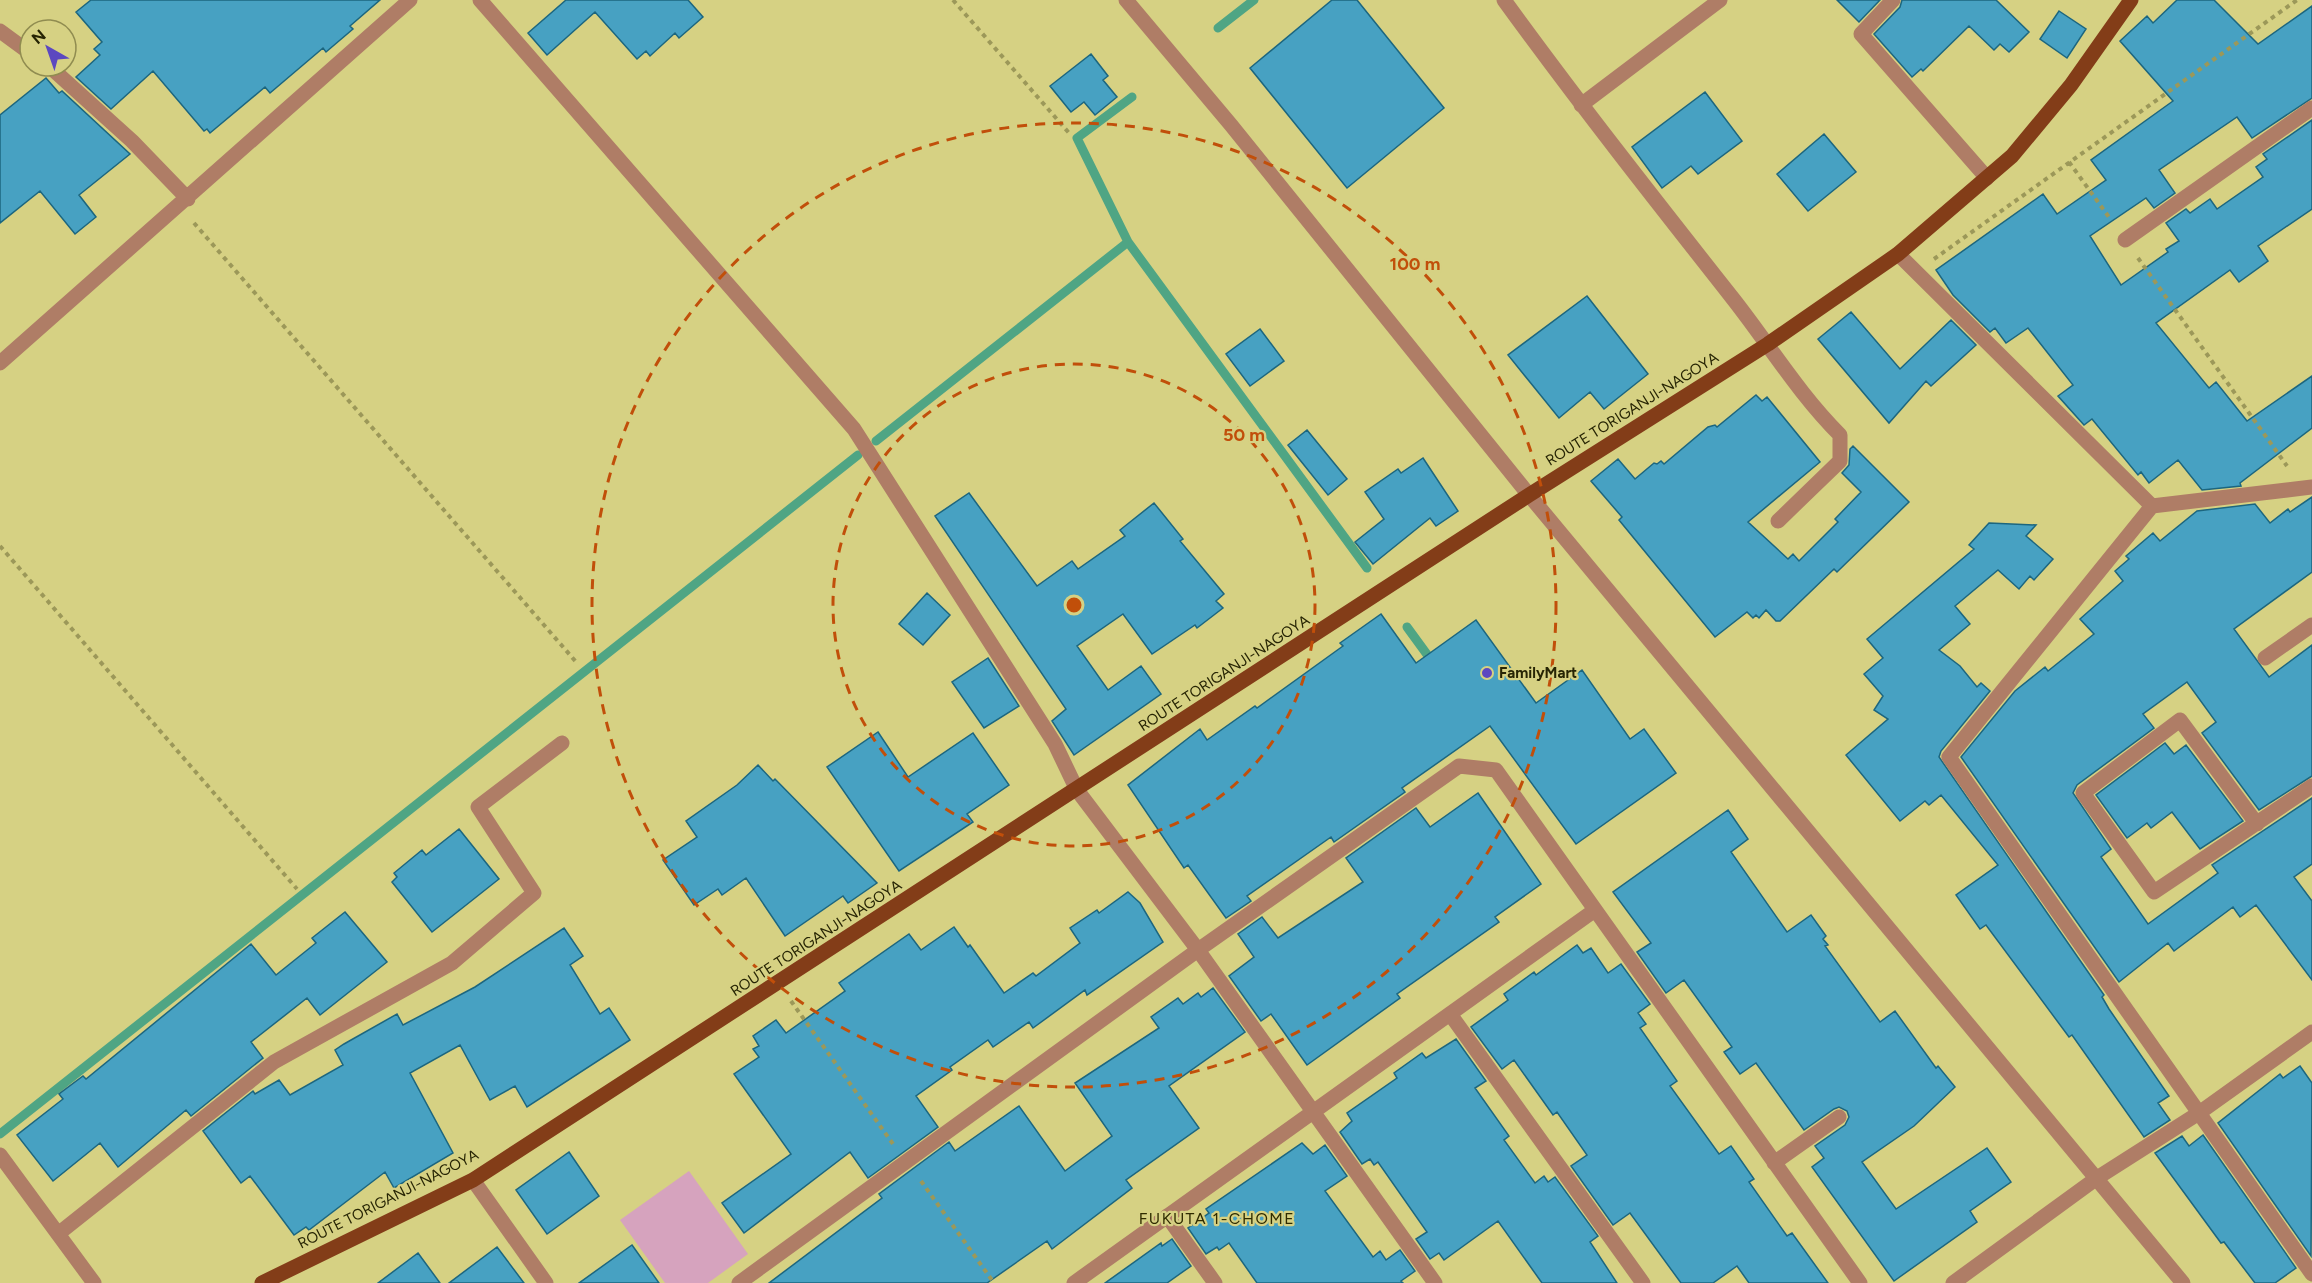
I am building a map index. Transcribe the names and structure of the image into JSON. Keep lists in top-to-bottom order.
{
  "streets": {
    "main road": ["ROUTE TORIGANJI-NAGOYA"]
  },
  "districts": ["FUKUTA 1-CHOME"],
  "places": ["FamilyMart"],
  "north": "top left",
  "rings": ["100 m", "50 m"]
}
